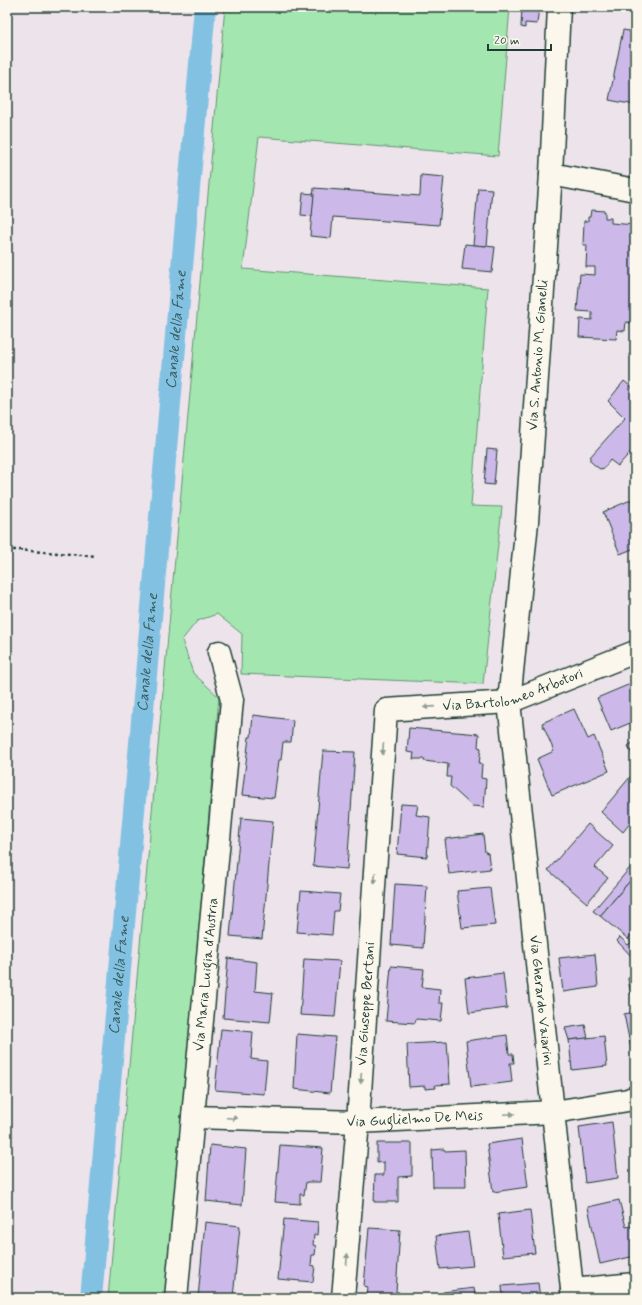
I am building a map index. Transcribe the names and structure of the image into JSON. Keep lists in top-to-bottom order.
{
  "streets": {
    "street": [
      "Via S. Antonio M. Gianelli",
      "Via Bartolomeo Arbotori",
      "Via Maria Luigia d'Austria",
      "Via Gherardo Vaiarini",
      "Via Giuseppe Bertani",
      "Via Guglielmo De Meis"
    ]
  },
  "crossings": [
    ["Via S. Antonio M. Gianelli", "Via Bartolomeo Arbotori"],
    ["Via S. Antonio M. Gianelli", "Via Gherardo Vaiarini"],
    ["Via Bartolomeo Arbotori", "Via Gherardo Vaiarini"],
    ["Via Bartolomeo Arbotori", "Via Giuseppe Bertani"],
    ["Via Maria Luigia d'Austria", "Via Guglielmo De Meis"],
    ["Via Gherardo Vaiarini", "Via Guglielmo De Meis"],
    ["Via Giuseppe Bertani", "Via Guglielmo De Meis"]
  ],
  "one_way": ["Via Bartolomeo Arbotori", "Via Guglielmo De Meis"],
  "water": ["Canale della Fame"],
  "scale_bar": "20 m"
}
